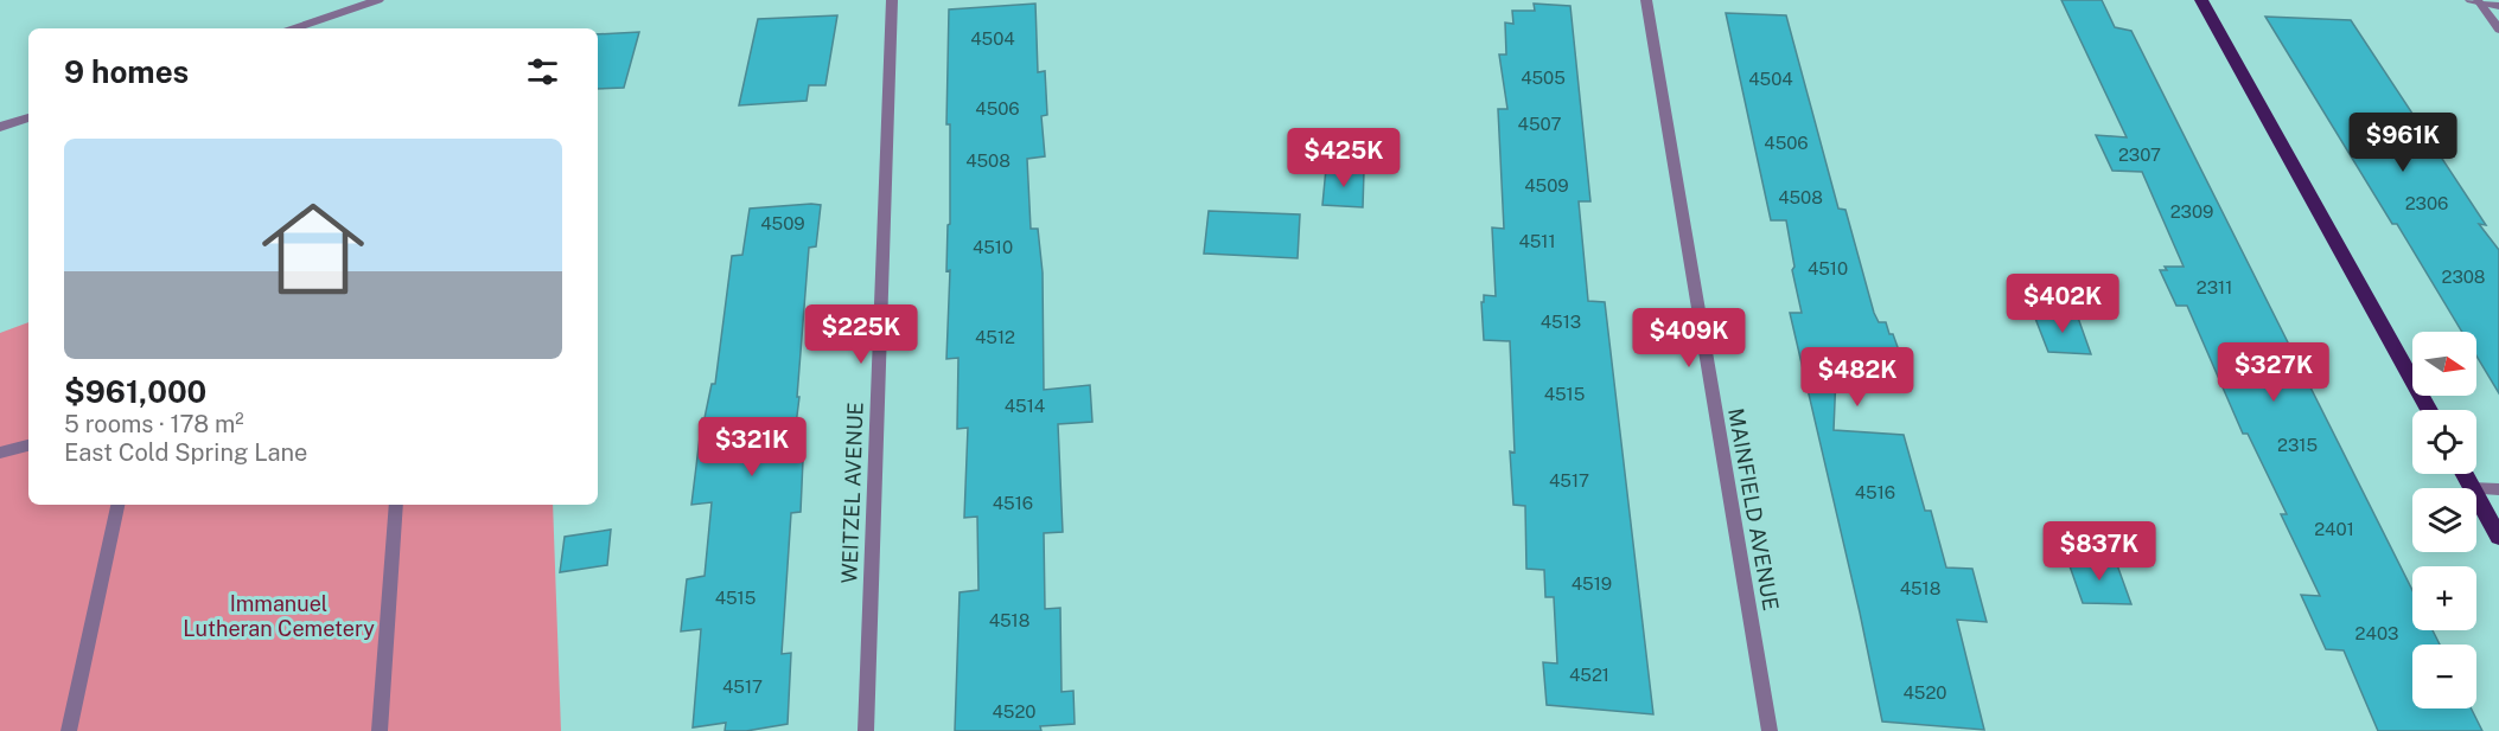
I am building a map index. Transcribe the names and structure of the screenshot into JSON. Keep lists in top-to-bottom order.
{
  "streets": {
    "street": ["WEITZEL AVENUE", "MAINFIELD AVENUE"]
  },
  "parks": ["Immanuel Lutheran Cemetery"],
  "house_numbers": [
    "4504",
    "4505",
    "4504",
    "4506",
    "4507",
    "4506",
    "2307",
    "4508",
    "4509",
    "4508",
    "2306",
    "2309",
    "4509",
    "4511",
    "4510",
    "4510",
    "2308",
    "2311",
    "4513",
    "4512",
    "4515",
    "4514",
    "2315",
    "4517",
    "4516",
    "4516",
    "2401",
    "4519",
    "4518",
    "4515",
    "4518",
    "2403",
    "4521",
    "4517",
    "4520",
    "4520"
  ],
  "north": "right",
  "page": {
    "heading": "9 homes",
    "price": [
      "$961K",
      "$425K",
      "$402K",
      "$225K",
      "$409K",
      "$327K",
      "$482K",
      "$321K",
      "$837K"
    ],
    "list": [
      {
        "name": "$961,000",
        "note": "5 rooms · 178 m² · East Cold Spring Lane"
      }
    ],
    "map_buttons": ["+", "−"]
  }
}
